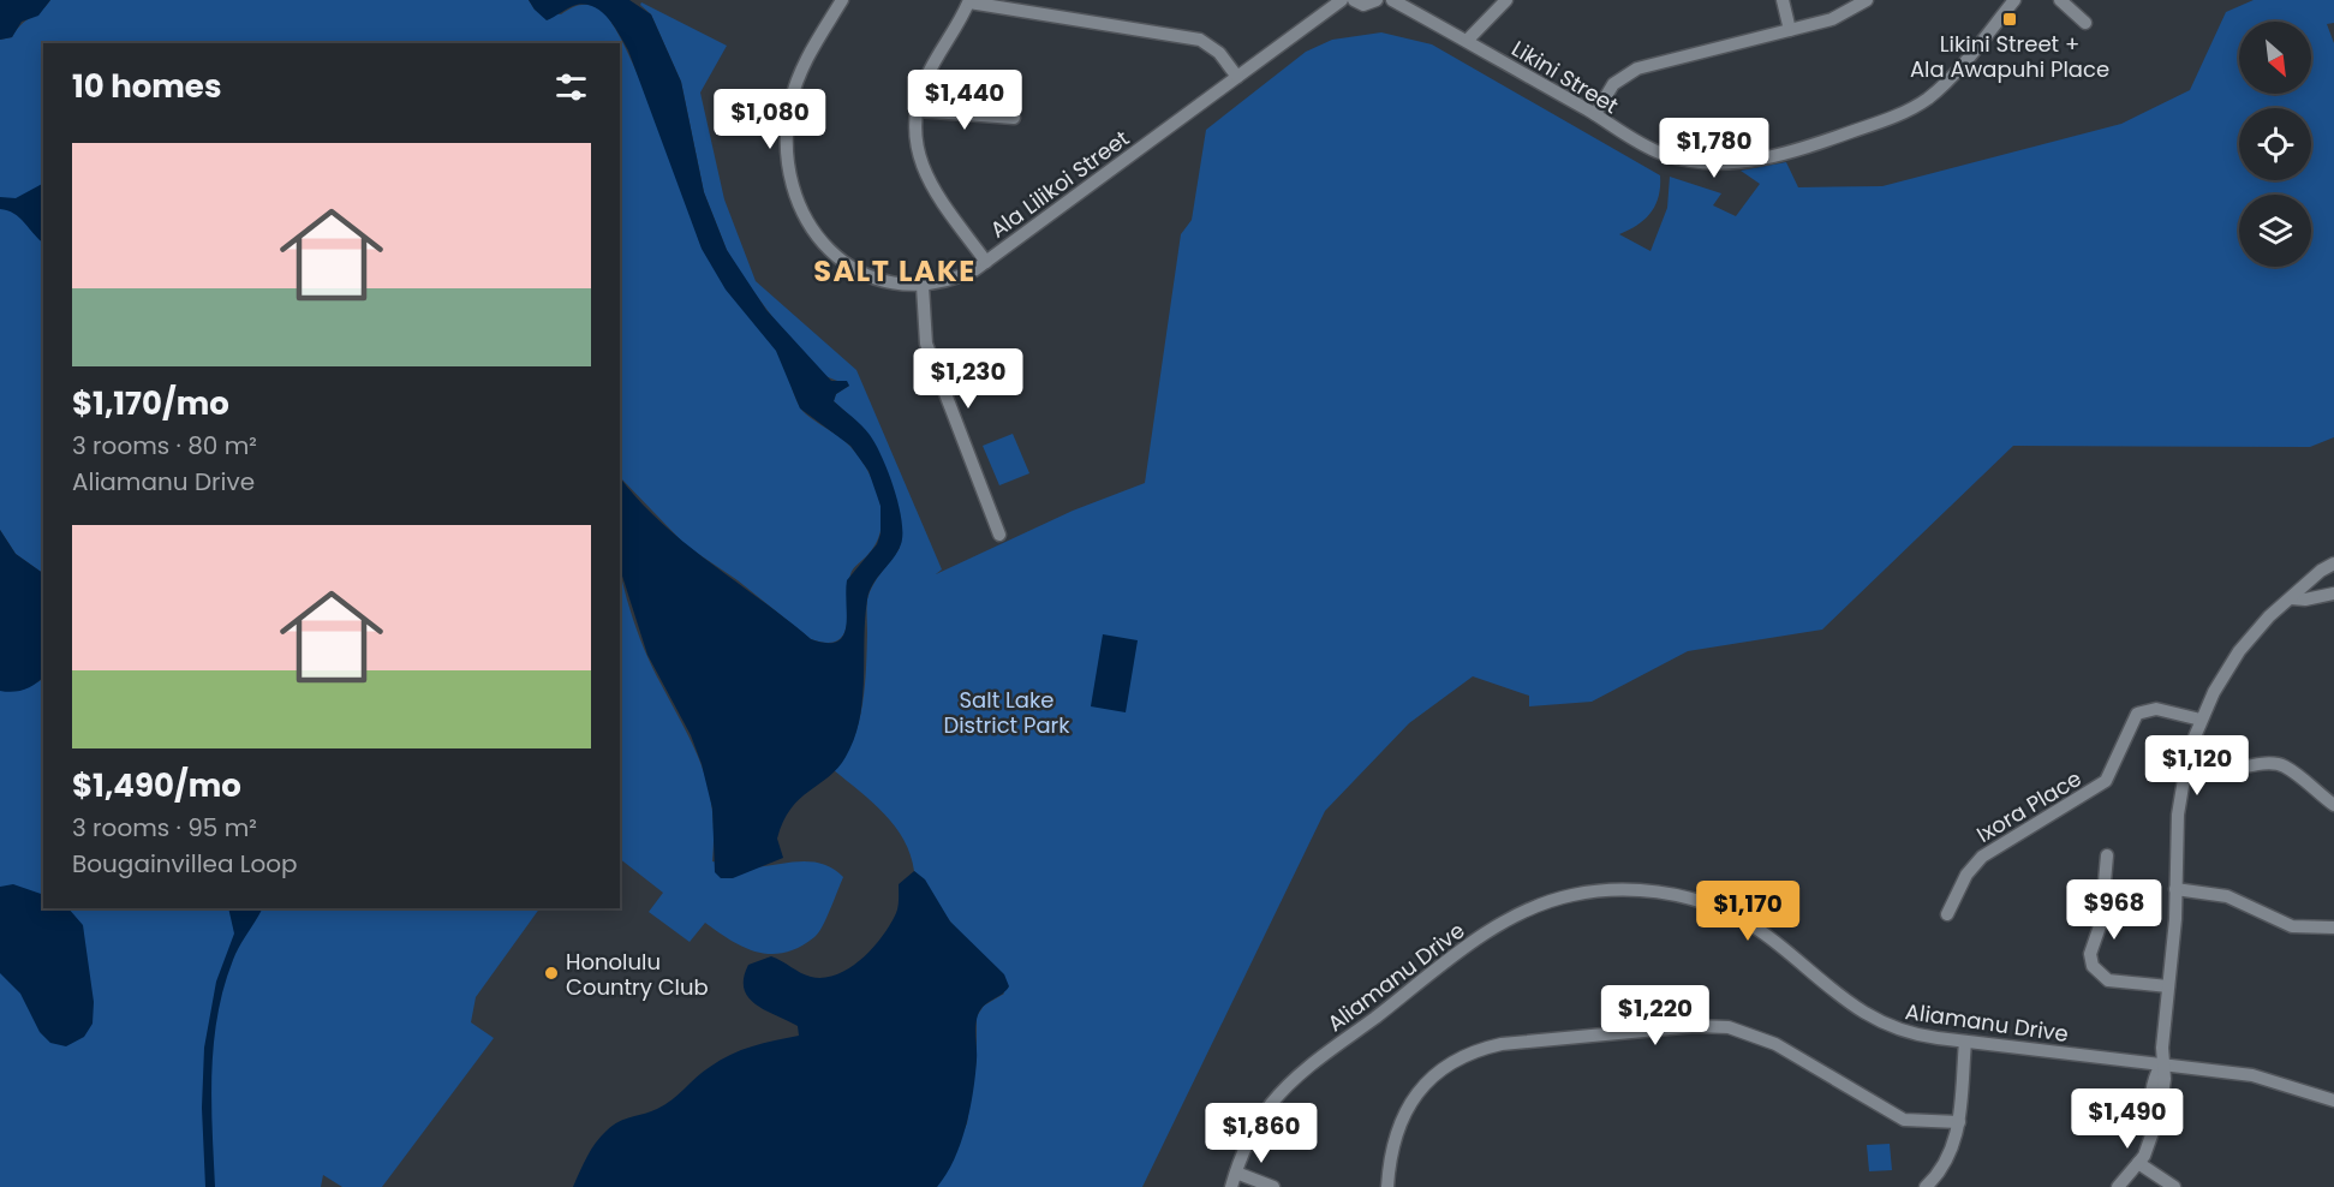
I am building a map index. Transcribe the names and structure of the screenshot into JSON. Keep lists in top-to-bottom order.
{
  "streets": {
    "street": [
      "Likini Street",
      "Ala Lilikoi Street",
      "Ixora Place",
      "Aliamanu Drive"
    ]
  },
  "districts": ["SALT LAKE"],
  "parks": ["Salt Lake District Park"],
  "places": {
    "transit": ["Likini Street + Ala Awapuhi Place"],
    "other": ["Honolulu Country Club"]
  },
  "north": "bottom right",
  "page": {
    "heading": "10 homes",
    "price": [
      "$1,440",
      "$1,080",
      "$1,780",
      "$1,230",
      "$1,120",
      "$968",
      "$1,170",
      "$1,220",
      "$1,490",
      "$1,860"
    ],
    "list": [
      {
        "name": "$1,170/mo",
        "note": "3 rooms · 80 m² · Aliamanu Drive"
      },
      {
        "name": "$1,490/mo",
        "note": "3 rooms · 95 m² · Bougainvillea Loop"
      }
    ]
  }
}
